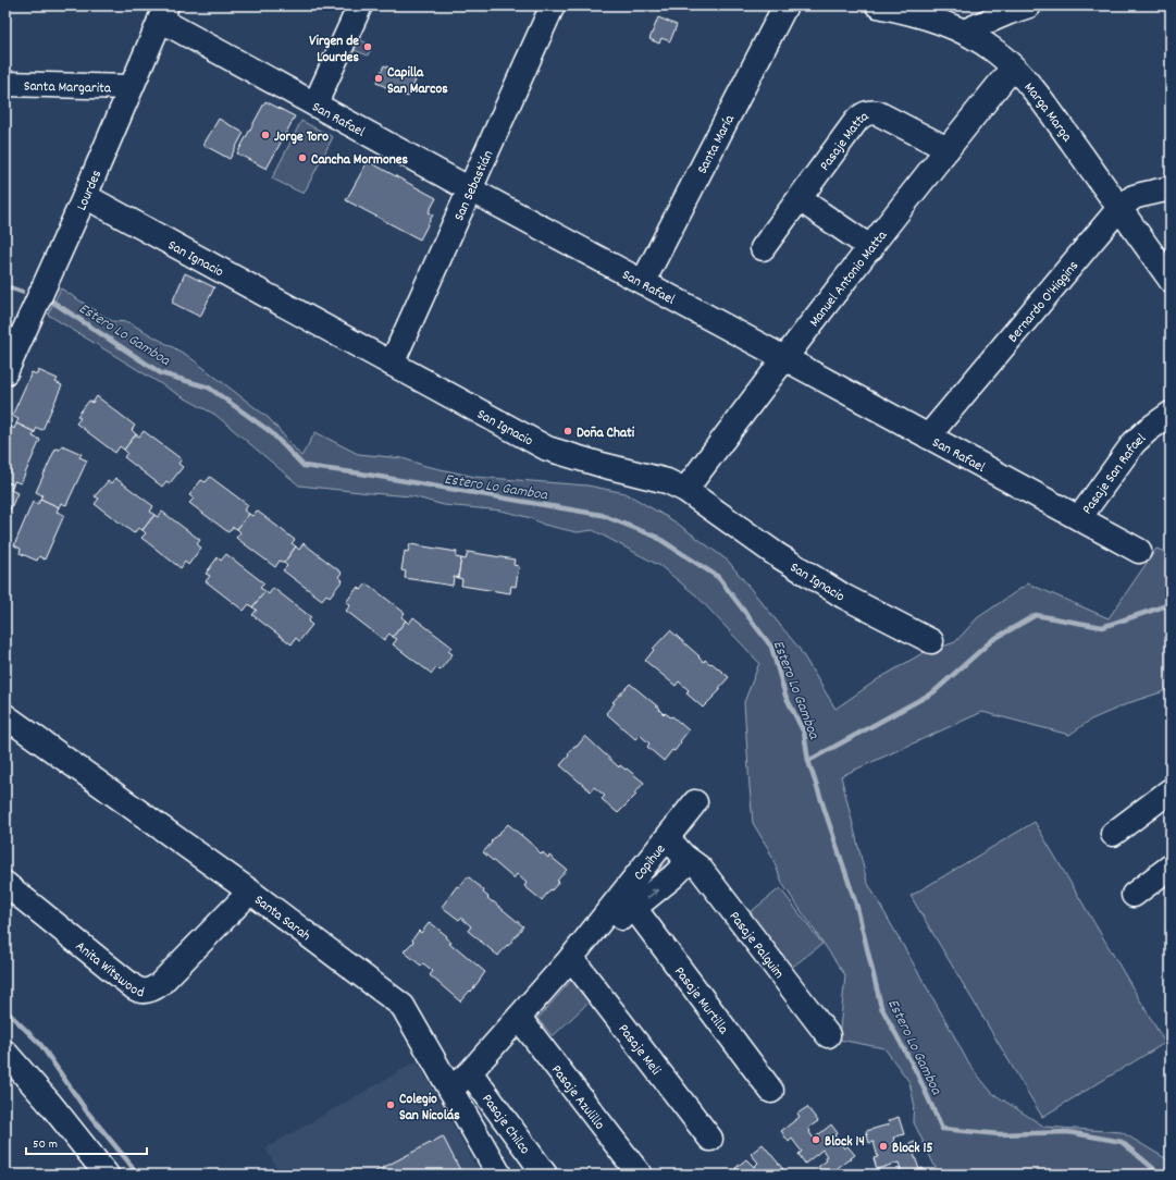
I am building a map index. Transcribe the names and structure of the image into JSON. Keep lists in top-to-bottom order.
{
  "streets": {
    "street": [
      "Santa Margarita",
      "Marga Marga",
      "San Rafael",
      "Pasaje Matta",
      "Santa María",
      "San Sebastián",
      "Lourdes",
      "San Ignacio",
      "Manuel Antonio Matta",
      "Bernardo O'Higgins",
      "Pasaje San Rafael",
      "Copihue",
      "Santa Sarah",
      "Pasaje Palguim",
      "Anita Witswood",
      "Pasaje Murtilla",
      "Pasaje Meli",
      "Pasaje Azulillo",
      "Pasaje Chilco"
    ]
  },
  "crossings": [
    ["Santa Margarita", "Lourdes"],
    ["Marga Marga", "Manuel Antonio Matta"],
    ["Marga Marga", "Bernardo O'Higgins"],
    ["San Rafael", "Santa María"],
    ["San Rafael", "San Sebastián"],
    ["San Rafael", "Lourdes"],
    ["San Rafael", "Manuel Antonio Matta"],
    ["San Rafael", "Bernardo O'Higgins"],
    ["San Rafael", "Pasaje San Rafael"],
    ["Pasaje Matta", "Manuel Antonio Matta"],
    ["San Sebastián", "San Ignacio"],
    ["Lourdes", "San Ignacio"],
    ["San Ignacio", "Manuel Antonio Matta"],
    ["Copihue", "Santa Sarah"],
    ["Copihue", "Pasaje Palguim"],
    ["Copihue", "Pasaje Murtilla"],
    ["Copihue", "Pasaje Meli"],
    ["Copihue", "Pasaje Azulillo"],
    ["Copihue", "Pasaje Chilco"],
    ["Santa Sarah", "Anita Witswood"]
  ],
  "water": ["Estero Lo Gamboa"],
  "places": [
    "Virgen de Lourdes",
    "Capilla San Marcos",
    "Jorge Toro",
    "Cancha Mormones",
    "Doña Chati",
    "Colegio San Nicolás",
    "Block 14",
    "Block 15"
  ],
  "scale_bar": "50 m"
}
